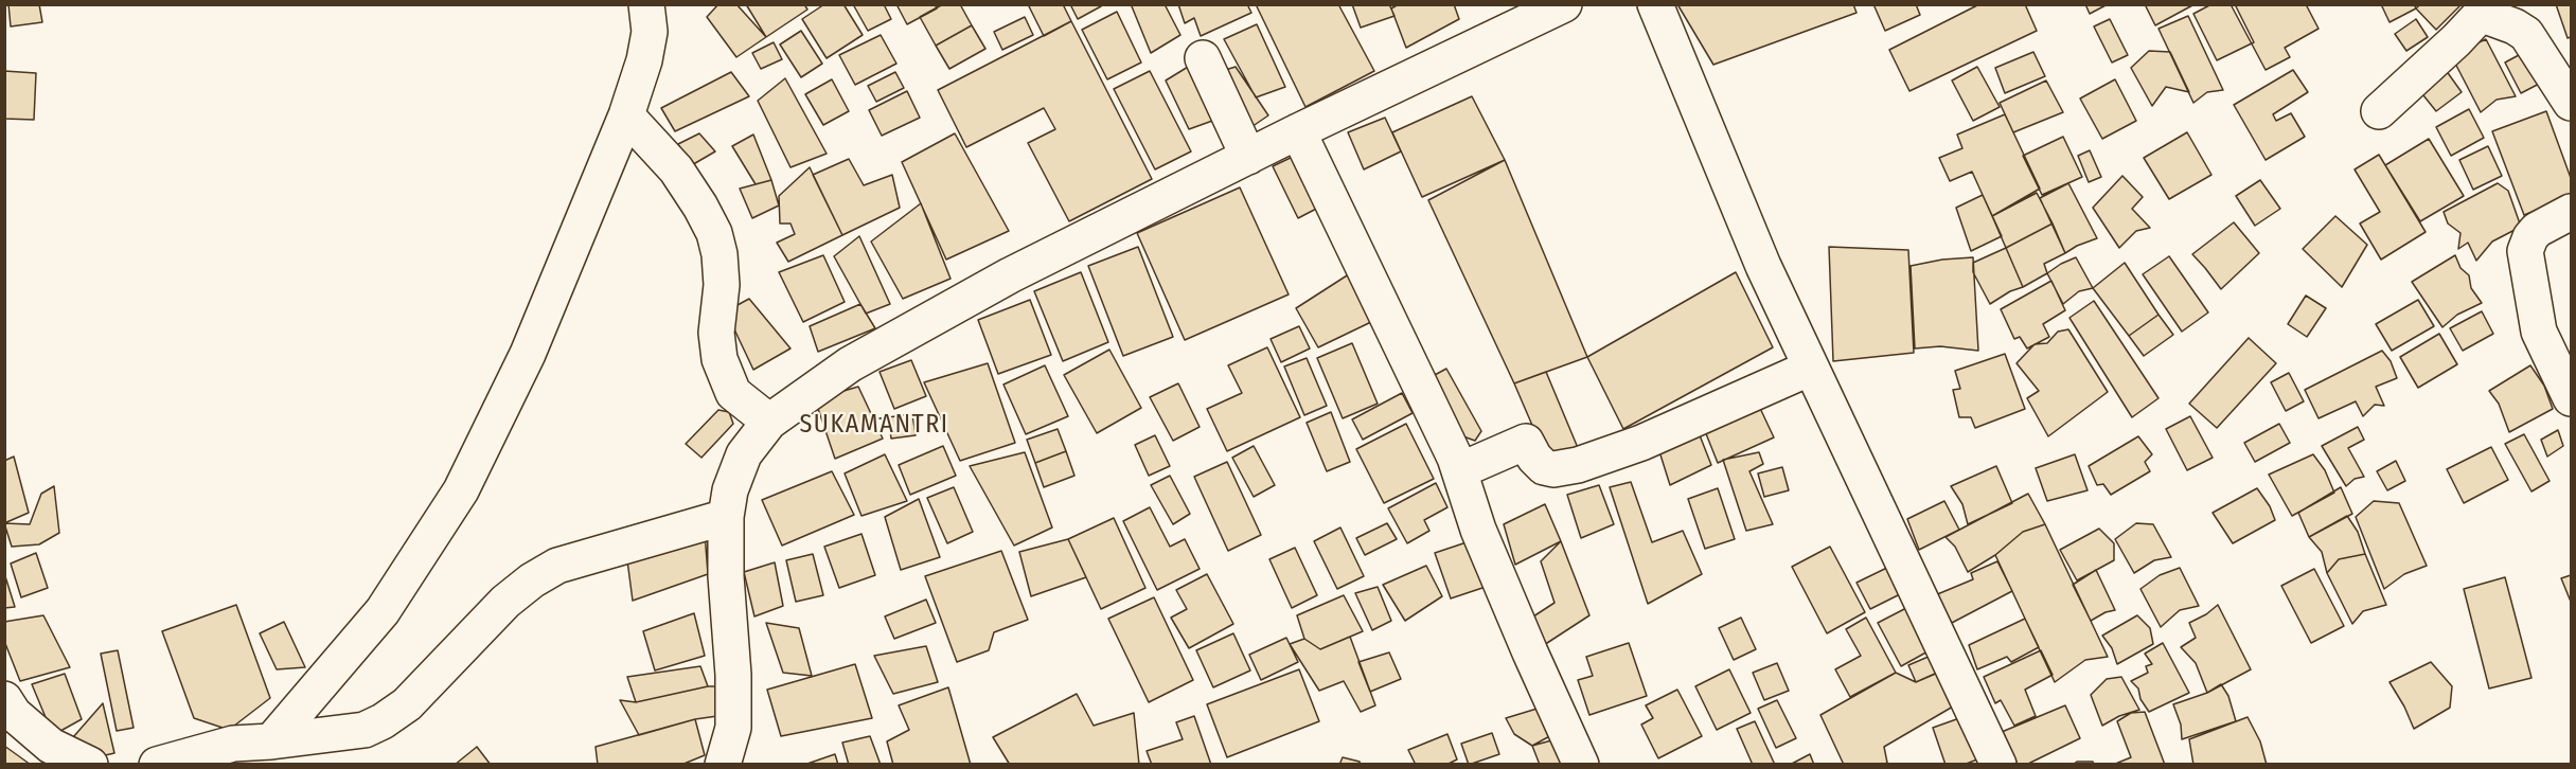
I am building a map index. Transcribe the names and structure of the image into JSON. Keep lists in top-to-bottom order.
{
  "districts": ["SUKAMANTRI"]
}
